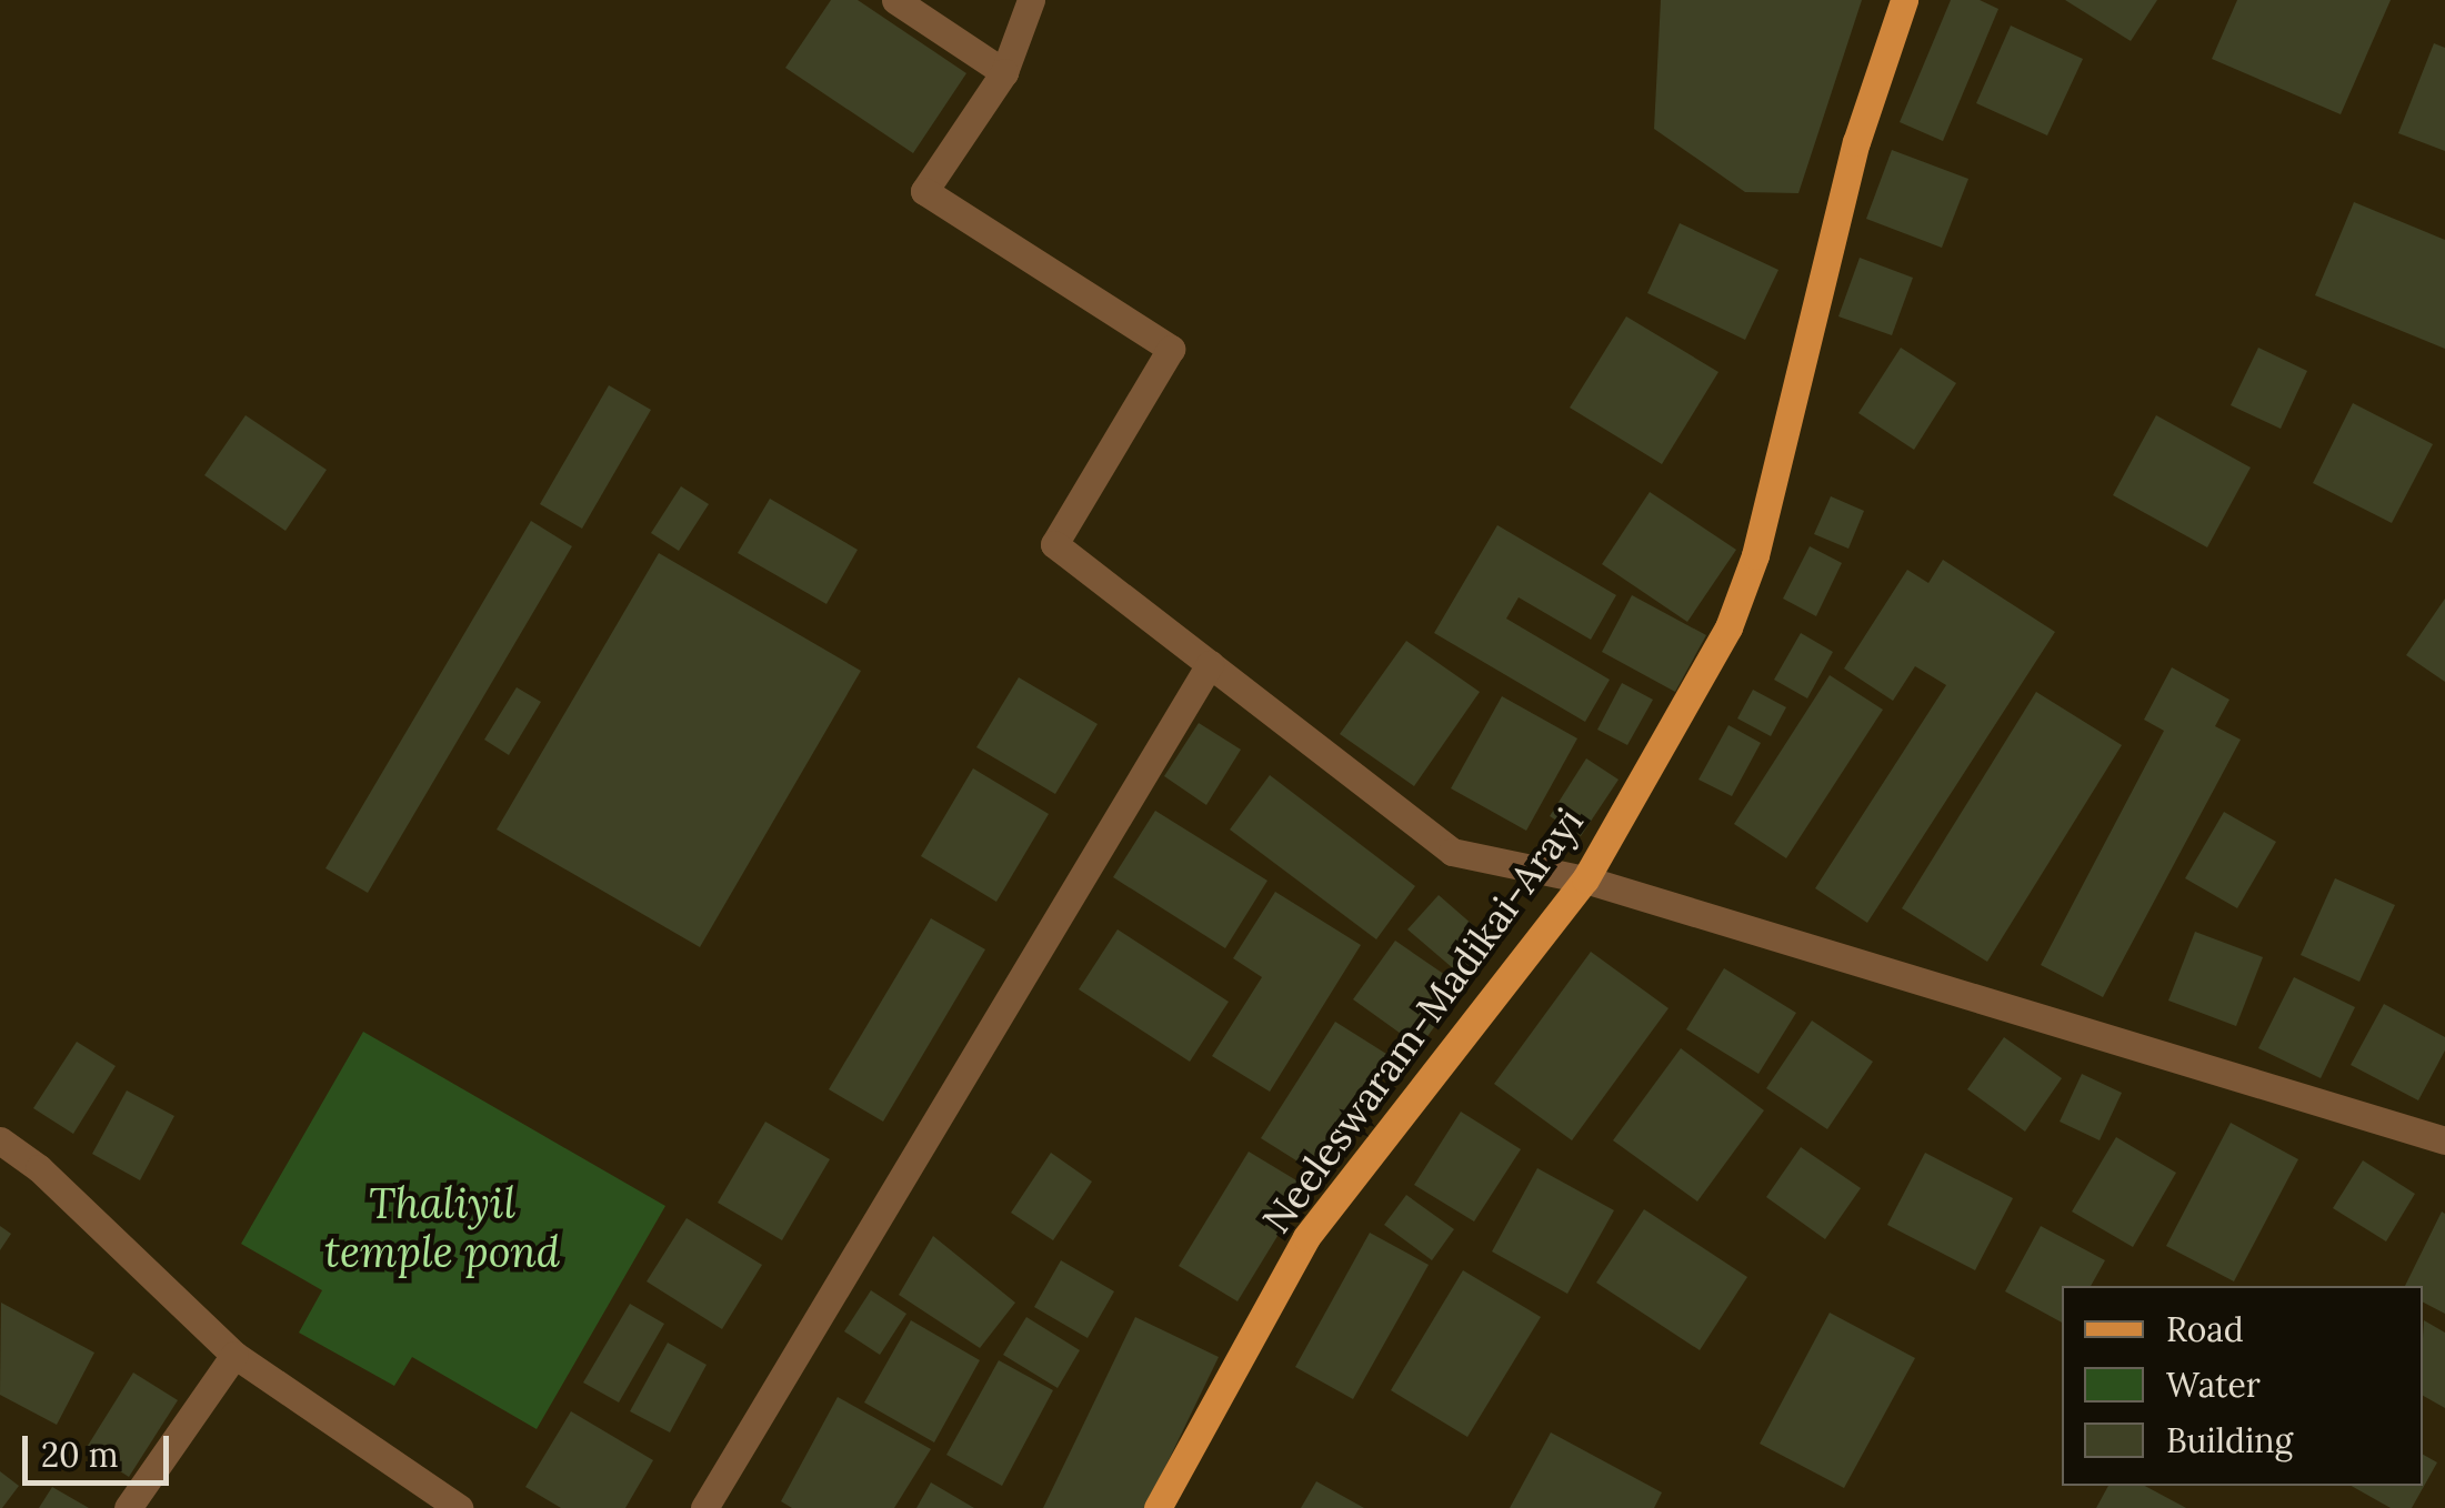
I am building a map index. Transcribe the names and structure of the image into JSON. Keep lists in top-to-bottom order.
{
  "streets": {
    "main road": ["Neeleswaram-Madikai-Arayi"]
  },
  "water": ["Thaliyil temple pond"],
  "legend": ["Road", "Water", "Building"],
  "scale_bar": "20 m"
}
